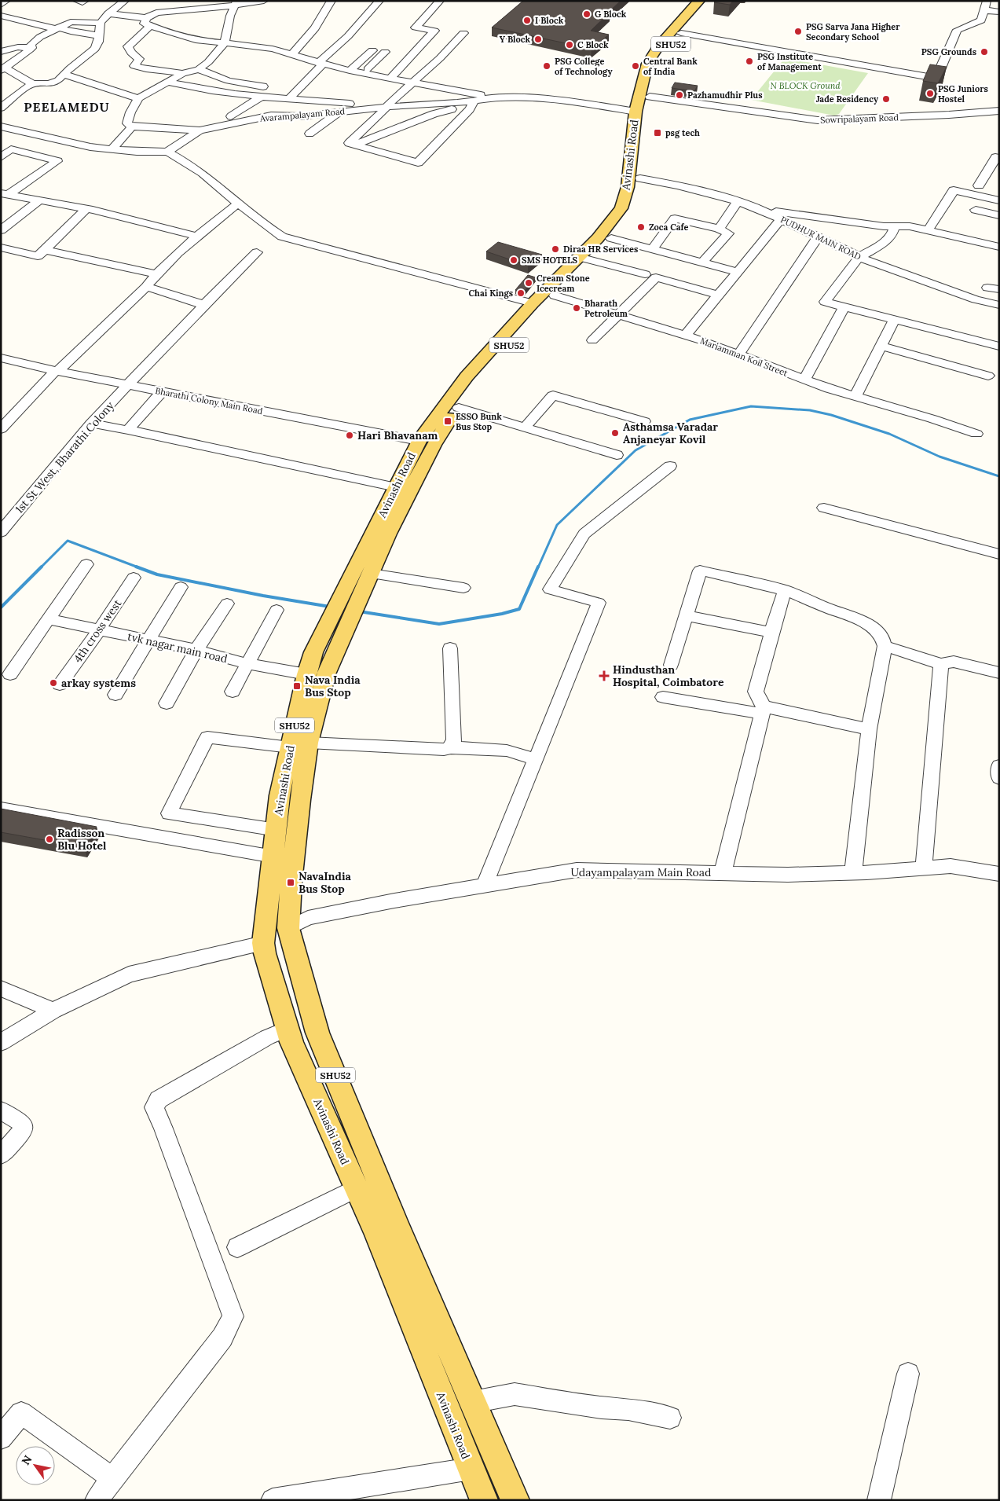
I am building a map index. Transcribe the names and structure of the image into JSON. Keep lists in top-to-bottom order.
{
  "streets": {
    "main road": ["SHU52", "Avinashi Road"],
    "street": [
      "Avarampalayam Road",
      "Sowripalayam Road",
      "PUDHUR MAIN ROAD",
      "Mariamman Koil Street",
      "Bharathi Colony Main Road",
      "1st St West, Bharathi Colony",
      "4th cross west",
      "tvk nagar main road",
      "Udayampalayam Main Road"
    ]
  },
  "crossings": [
    ["SHU52", "Sowripalayam Road"],
    ["SHU52", "Avinashi Road"],
    ["Avarampalayam Road", "Avinashi Road"],
    ["Sowripalayam Road", "Avinashi Road"],
    ["Avinashi Road", "PUDHUR MAIN ROAD"],
    ["Avinashi Road", "Mariamman Koil Street"],
    ["Avinashi Road", "Bharathi Colony Main Road"],
    ["Avinashi Road", "tvk nagar main road"],
    ["Avinashi Road", "Udayampalayam Main Road"],
    ["Bharathi Colony Main Road", "1st St West, Bharathi Colony"],
    ["4th cross west", "tvk nagar main road"]
  ],
  "districts": ["PEELAMEDU"],
  "parks": ["N BLOCK Ground"],
  "places": {
    "other": [
      "G Block",
      "I Block",
      "PSG Sarva Jana Higher Secondary School",
      "Y Block",
      "C Block",
      "PSG Grounds",
      "PSG Institute of Management",
      "PSG College of Technology",
      "Central Bank of India",
      "PSG Juniors Hostel",
      "Pazhamudhir Plus",
      "Jade Residency",
      "Zoca Cafe",
      "Diraa HR Services",
      "SMS HOTELS",
      "Cream Stone Icecream",
      "Chai Kings",
      "Bharath Petroleum",
      "Asthamsa Varadar Anjaneyar Kovil",
      "Hari Bhavanam",
      "arkay systems",
      "Radisson Blu Hotel"
    ],
    "transit": [
      "psg tech",
      "ESSO Bunk Bus Stop",
      "Nava India Bus Stop",
      "NavaIndia Bus Stop"
    ],
    "health": ["Hindusthan Hospital, Coimbatore"]
  },
  "north": "top left"
}
